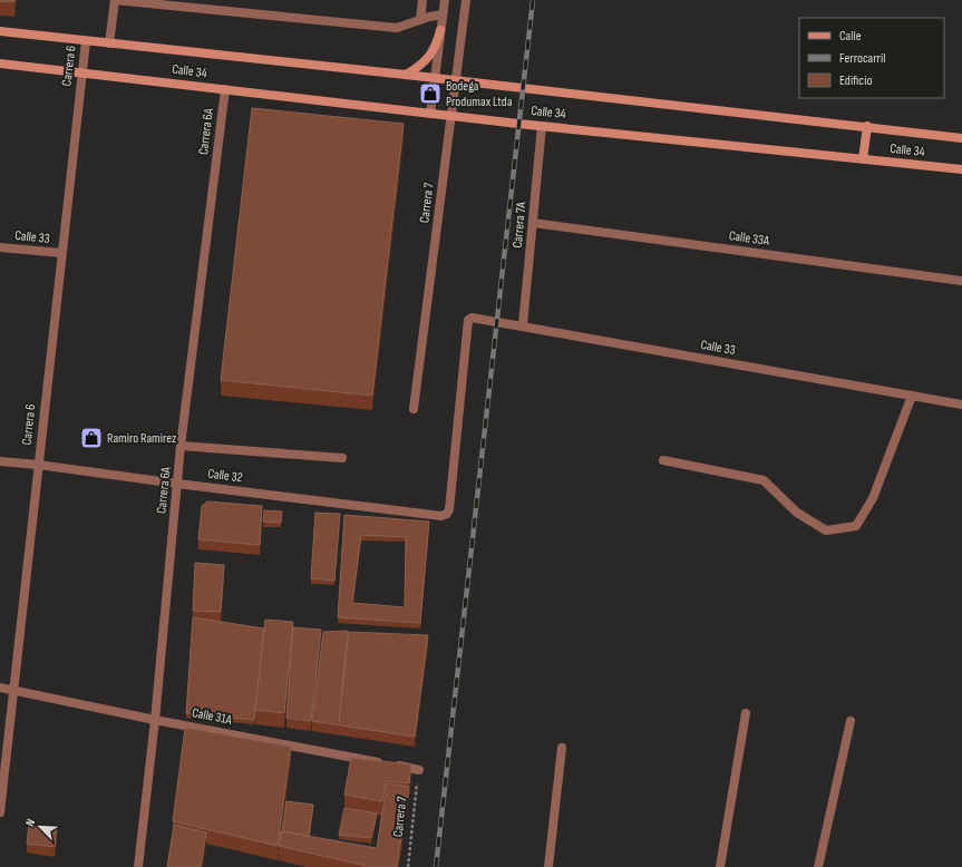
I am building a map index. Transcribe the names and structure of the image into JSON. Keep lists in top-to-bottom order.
{
  "streets": {
    "main road": ["Calle 34"],
    "street": [
      "Carrera 6",
      "Carrera 6A",
      "Carrera 7",
      "Carrera 7A",
      "Calle 33",
      "Calle 33A",
      "Calle 32",
      "Calle 31A"
    ]
  },
  "crossings": [
    ["Carrera 6", "Calle 34"],
    ["Carrera 6", "Calle 33"],
    ["Carrera 6", "Calle 32"],
    ["Carrera 6", "Calle 31A"],
    ["Calle 34", "Carrera 6A"],
    ["Calle 34", "Carrera 7"],
    ["Calle 34", "Carrera 7A"],
    ["Carrera 6A", "Calle 32"],
    ["Carrera 6A", "Calle 31A"],
    ["Carrera 7", "Calle 31A"],
    ["Carrera 7A", "Calle 33"],
    ["Carrera 7A", "Calle 33A"],
    ["Calle 33", "Calle 32"]
  ],
  "places": {
    "shop": ["Bodega Produmax Ltda", "Ramiro Ramirez"]
  },
  "legend": ["Calle", "Ferrocarril", "Edificio"],
  "north": "top left"
}
